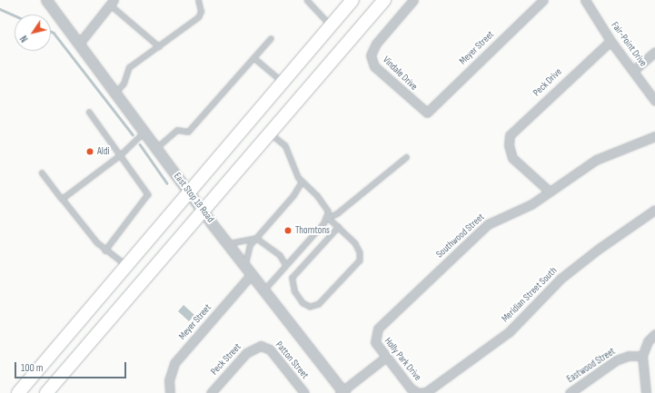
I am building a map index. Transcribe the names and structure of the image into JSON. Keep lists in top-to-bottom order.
{
  "streets": {
    "street": [
      "Fair-Point Drive",
      "Meyer Street",
      "Vindale Drive",
      "Peck Drive",
      "East Stop 18 Road",
      "Southwood Street",
      "Meridian Street South",
      "Peck Street",
      "Holly Park Drive",
      "Patton Street",
      "Eastwood Street"
    ]
  },
  "crossings": [
    ["Fair-Point Drive", "Peck Drive"],
    ["Meyer Street", "Vindale Drive"],
    ["Meyer Street", "East Stop 18 Road"],
    ["Peck Drive", "Southwood Street"],
    ["Southwood Street", "Holly Park Drive"],
    ["Meridian Street South", "Holly Park Drive"],
    ["Peck Street", "Patton Street"]
  ],
  "places": ["Aldi", "Thorntons"],
  "scale_bar": "100 m",
  "north": "bottom left"
}
